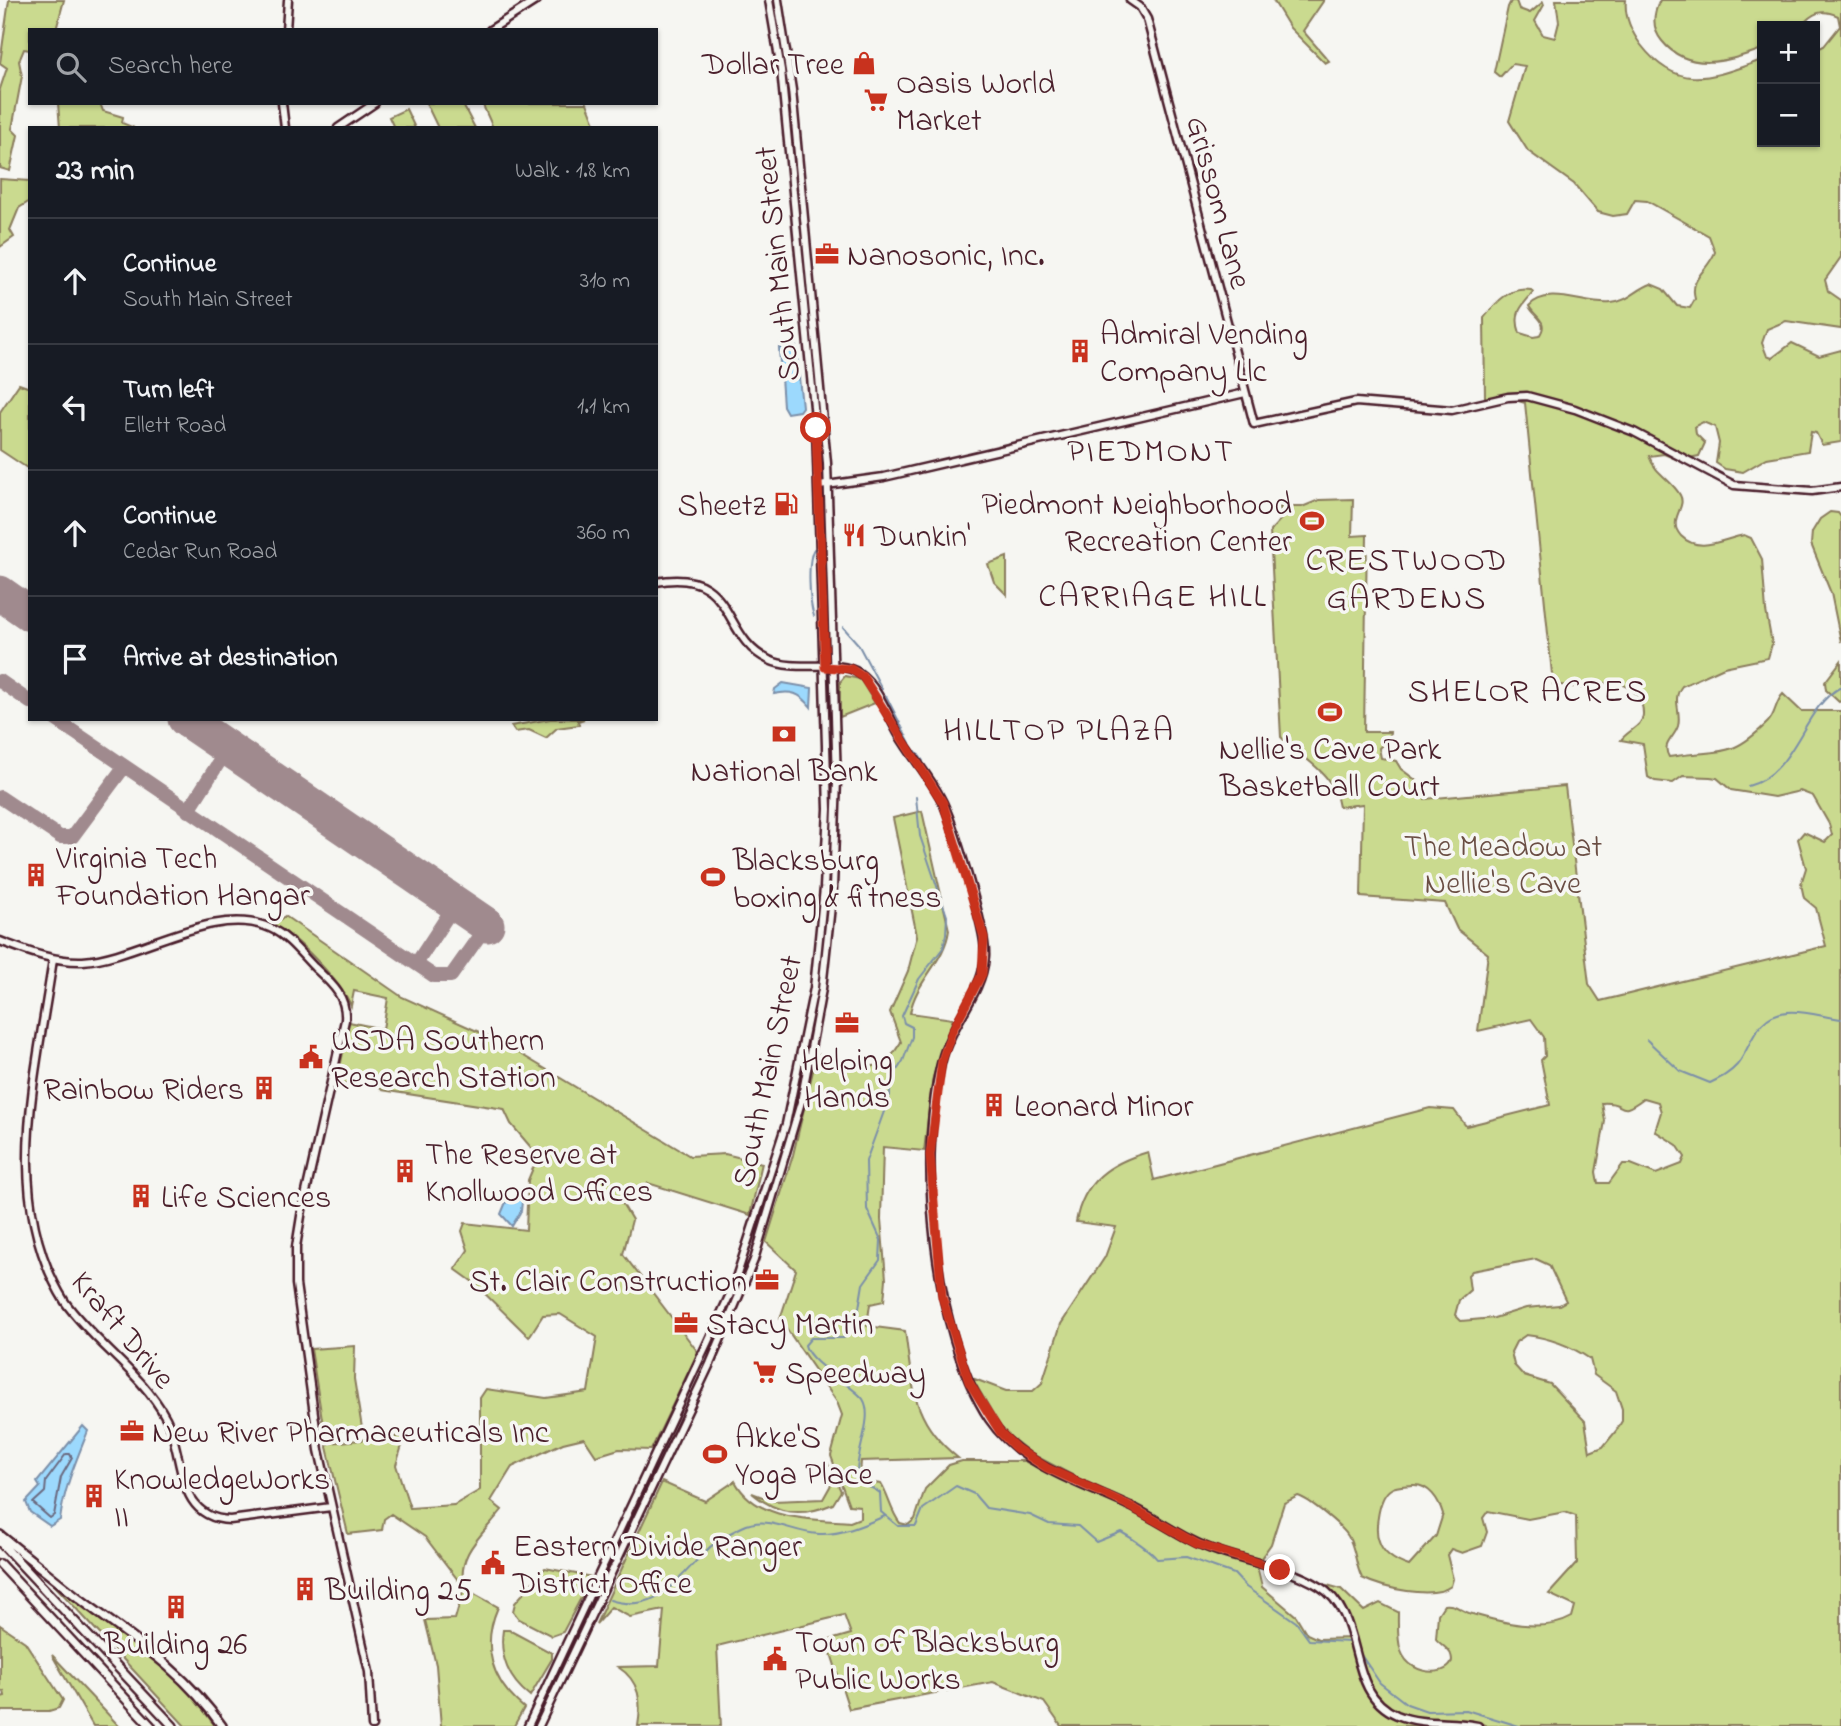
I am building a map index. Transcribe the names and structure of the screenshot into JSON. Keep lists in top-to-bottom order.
{
  "streets": {
    "main road": ["Grissom Lane", "South Main Street", "Kraft Drive"]
  },
  "districts": [
    "PIEDMONT",
    "CRESTWOOD GARDENS",
    "CARRIAGE HILL",
    "SHELOR ACRES",
    "HILLTOP PLAZA"
  ],
  "parks": ["The Meadow at Nellie's Cave"],
  "places": {
    "shop": ["Dollar Tree"],
    "supermarket": ["Oasis World Market", "Speedway"],
    "office": [
      "Nanosonic, Inc.",
      "Helping Hands",
      "St. Clair Construction",
      "Stacy Martin",
      "New River Pharmaceuticals Inc"
    ],
    "building": [
      "Admiral Vending Company Llc",
      "Virginia Tech Foundation Hangar",
      "Rainbow Riders",
      "Leonard Minor",
      "The Reserve at Knollwood Offices",
      "Life Sciences",
      "KnowledgeWorks II",
      "Building 25",
      "Building 26"
    ],
    "fuel station": ["Sheetz"],
    "sports": [
      "Piedmont Neighborhood Recreation Center",
      "Nellie's Cave Park Basketball Court",
      "Blacksburg boxing & fitness",
      "Akke'S Yoga Place"
    ],
    "restaurant": ["Dunkin'"],
    "bank": ["National Bank"],
    "public building": ["USDA Southern Research Station", "Eastern Divide Ranger District Office", "Town of Blacksburg Public Works"]
  },
  "page": {
    "map_buttons": ["+", "−"],
    "search": "Search here",
    "heading": ["23 min", "Walk · 1.8 km"],
    "list": [
      ["Continue", "South Main Street", "310 m"],
      ["Turn left", "Ellett Road", "1.1 km"],
      ["Continue", "Cedar Run Road", "360 m"],
      "Arrive at destination"
    ]
  }
}
